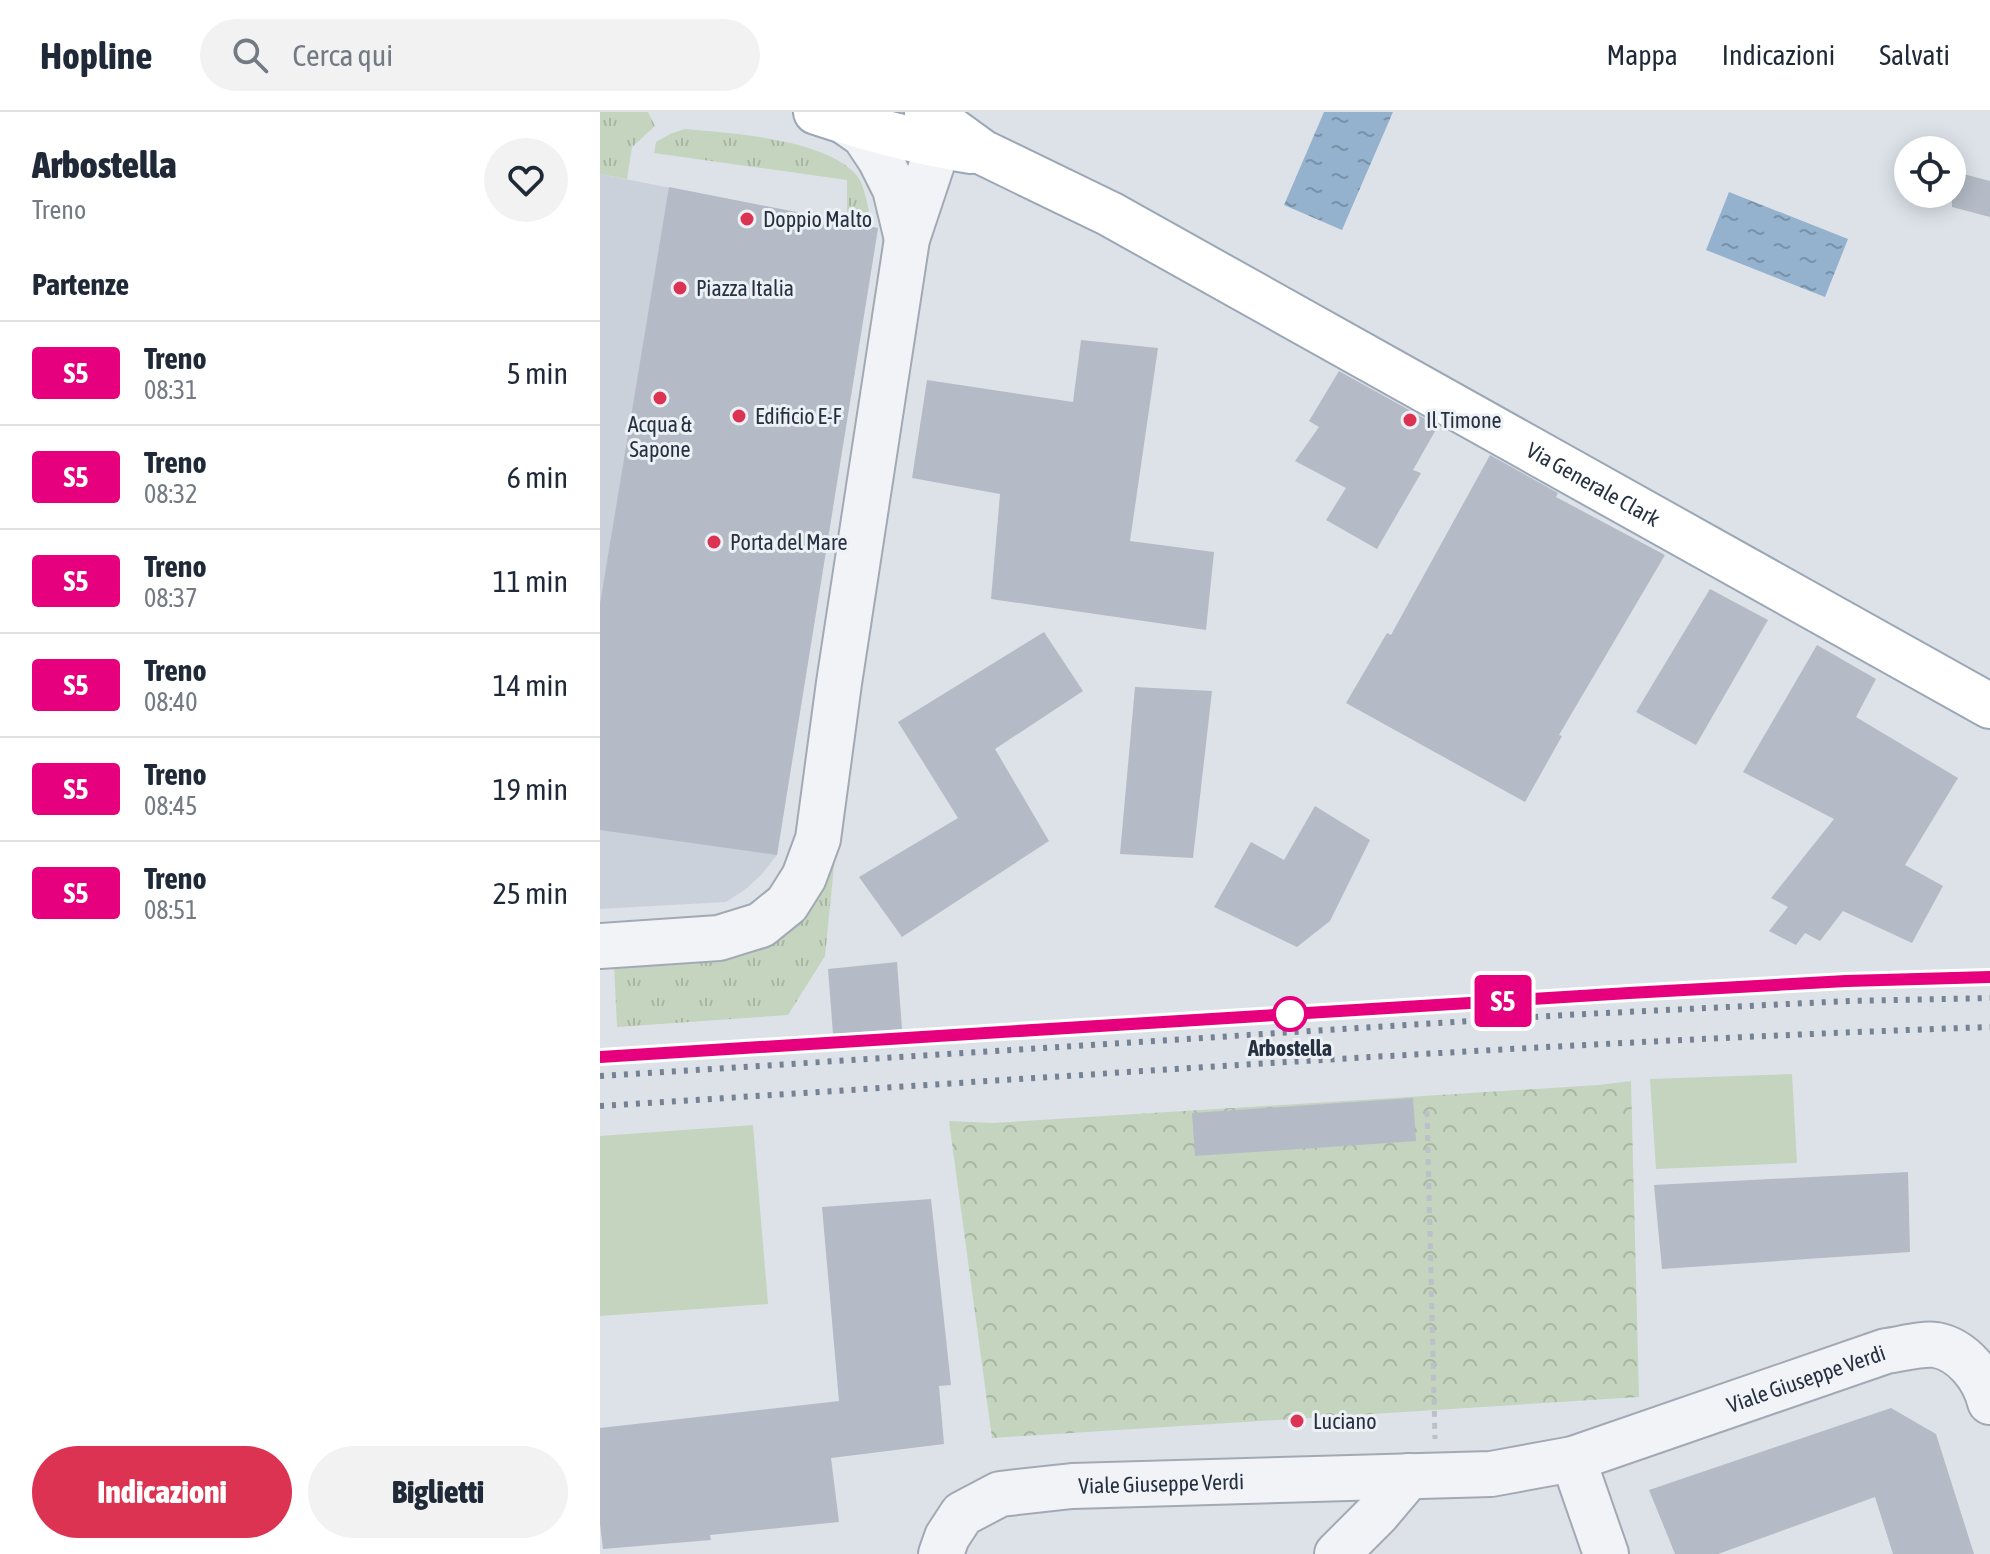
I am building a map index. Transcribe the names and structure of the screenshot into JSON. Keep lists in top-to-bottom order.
{
  "streets": {
    "main road": ["Via Generale Clark"],
    "street": ["Viale Giuseppe Verdi"]
  },
  "places": [
    "Doppio Malto",
    "Piazza Italia",
    "Acqua & Sapone",
    "Edificio E-F",
    "Il Timone",
    "Porta del Mare",
    "Arbostella",
    "Luciano"
  ],
  "page": {
    "header": "Hopline",
    "search": "Cerca qui",
    "nav": ["Mappa", "Indicazioni", "Salvati"],
    "heading": [
      ["Arbostella", "Treno"],
      "Partenze"
    ],
    "on_map": "S5",
    "list": [
      {
        "mark": "S5",
        "name": "Treno",
        "note": "08:31",
        "value": "5 min"
      },
      {
        "mark": "S5",
        "name": "Treno",
        "note": "08:32",
        "value": "6 min"
      },
      {
        "mark": "S5",
        "name": "Treno",
        "note": "08:37",
        "value": "11 min"
      },
      {
        "mark": "S5",
        "name": "Treno",
        "note": "08:40",
        "value": "14 min"
      },
      {
        "mark": "S5",
        "name": "Treno",
        "note": "08:45",
        "value": "19 min"
      },
      {
        "mark": "S5",
        "name": "Treno",
        "note": "08:51",
        "value": "25 min"
      }
    ],
    "buttons": ["Indicazioni", "Biglietti"]
  }
}
